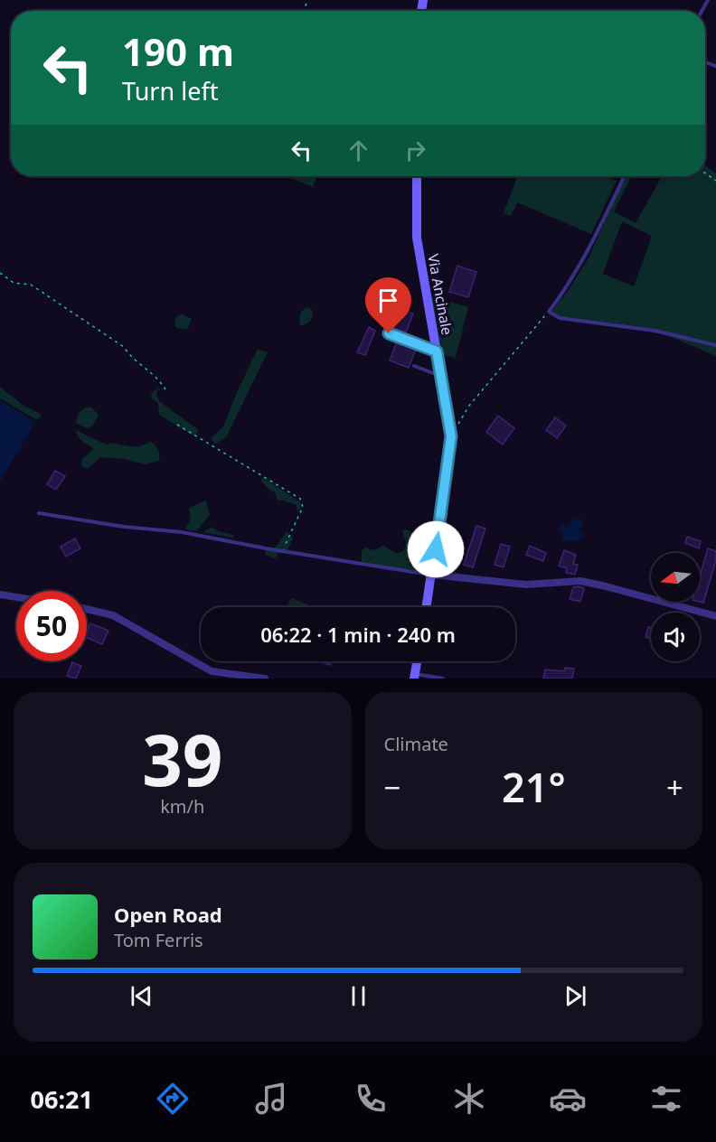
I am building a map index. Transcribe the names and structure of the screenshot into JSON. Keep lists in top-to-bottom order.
{
  "streets": {
    "main road": ["Via Ancinale"]
  },
  "north": "left",
  "page": {
    "turn": ["190 m", "Turn left"],
    "limit": "50",
    "trip": "06:22 · 1 min · 240 m",
    "tile": [
      ["39", "km/h"],
      "Climate"
    ],
    "heat": ["−", "21°", "+"],
    "song": ["Open Road", "Tom Ferris"],
    "tabs": "06:21"
  }
}
